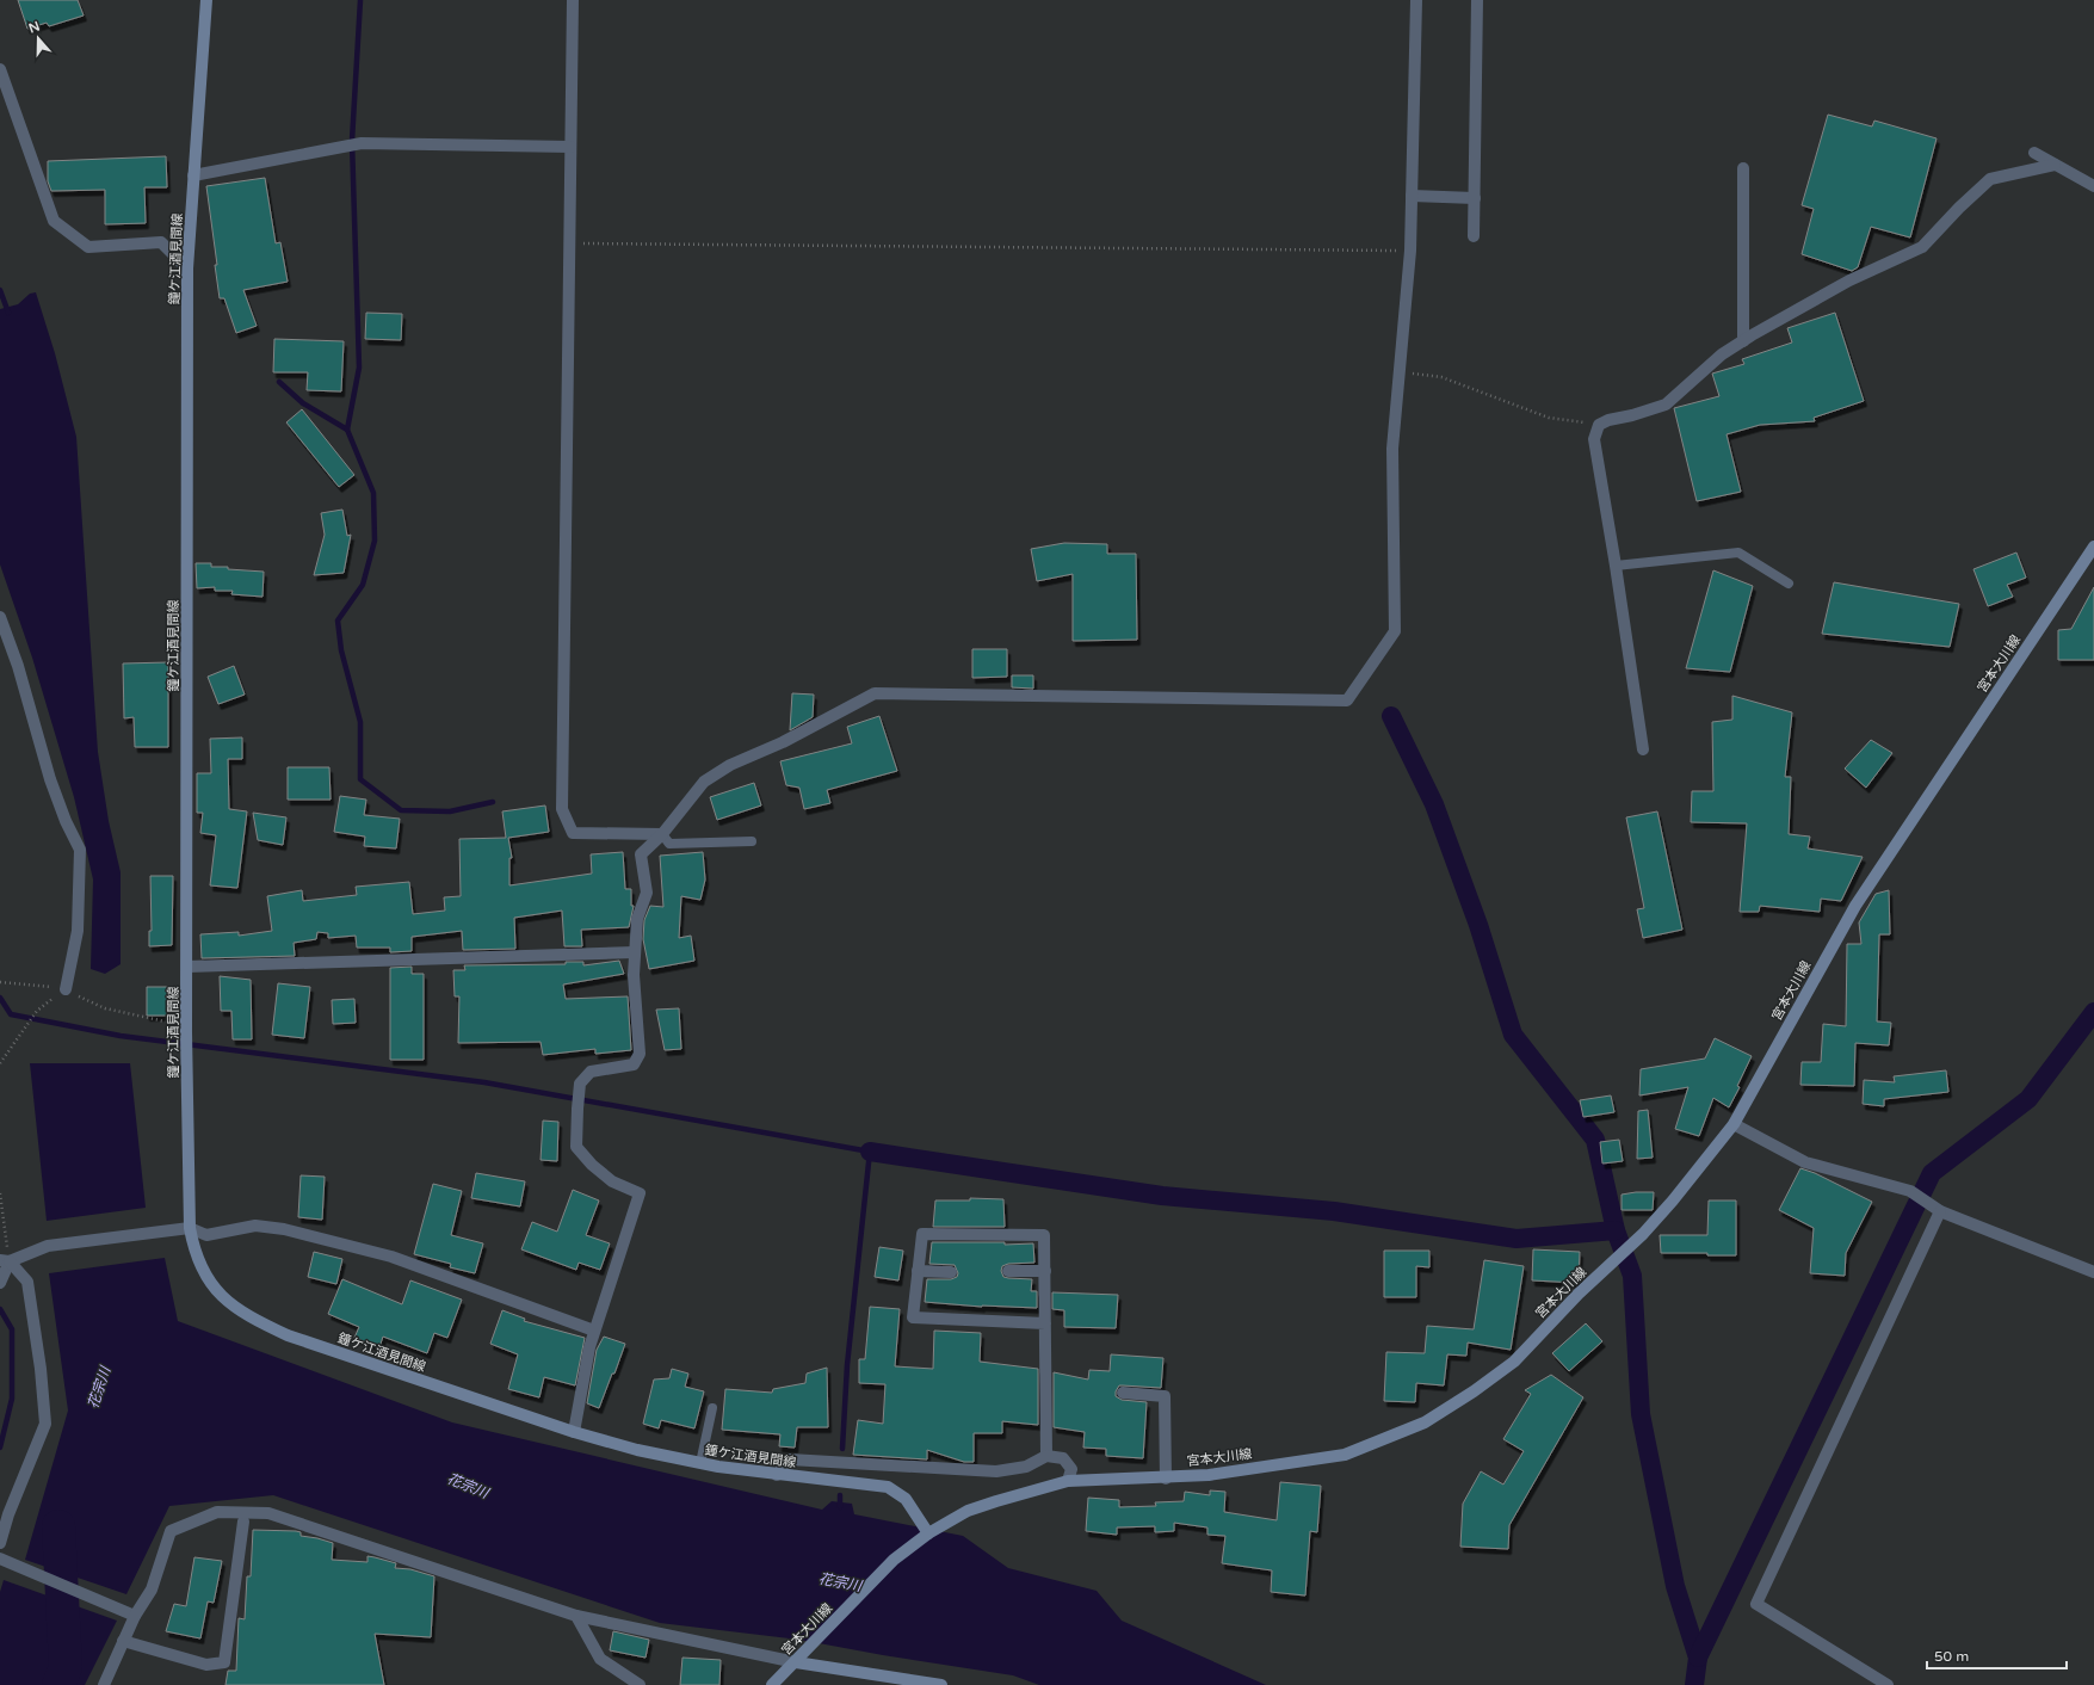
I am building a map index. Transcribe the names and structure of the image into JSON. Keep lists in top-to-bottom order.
{
  "streets": {
    "main road": ["鐘ケ江酒見間線", "宮本大川線"]
  },
  "crossings": [
    ["鐘ケ江酒見間線", "宮本大川線"]
  ],
  "water": ["花宗川"],
  "scale_bar": "50 m",
  "north": "top"
}
